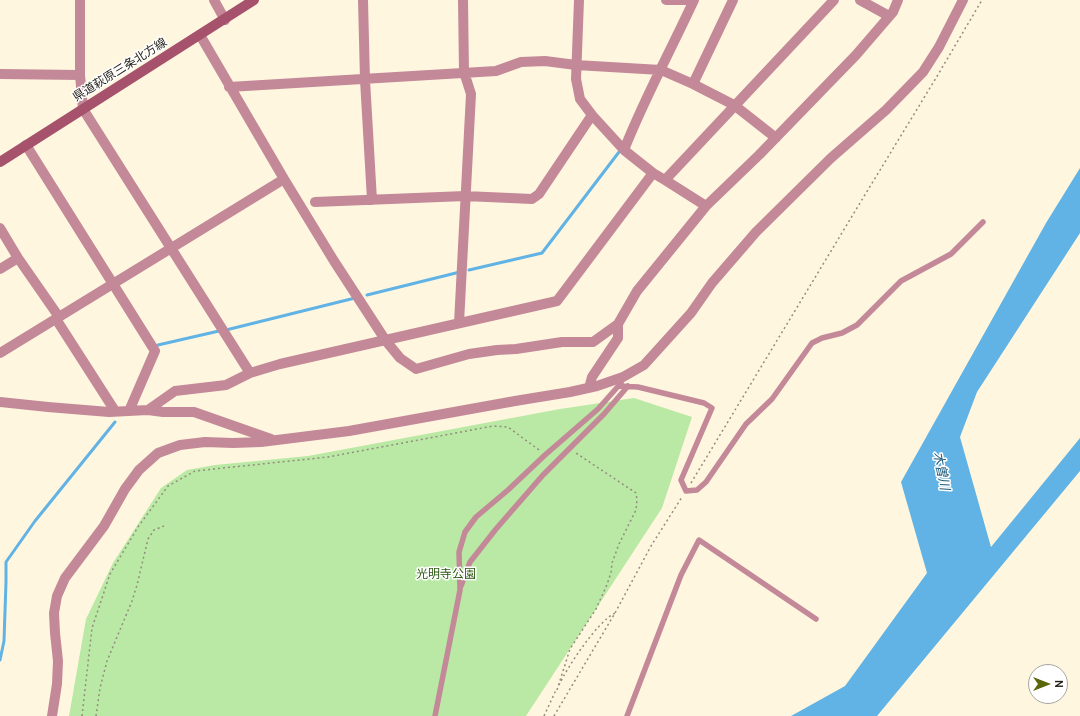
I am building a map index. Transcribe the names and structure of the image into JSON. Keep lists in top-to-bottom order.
{
  "streets": {
    "main road": ["県道萩原三条北方線"]
  },
  "water": ["木曽川"],
  "parks": ["光明寺公園"],
  "north": "right"
}
